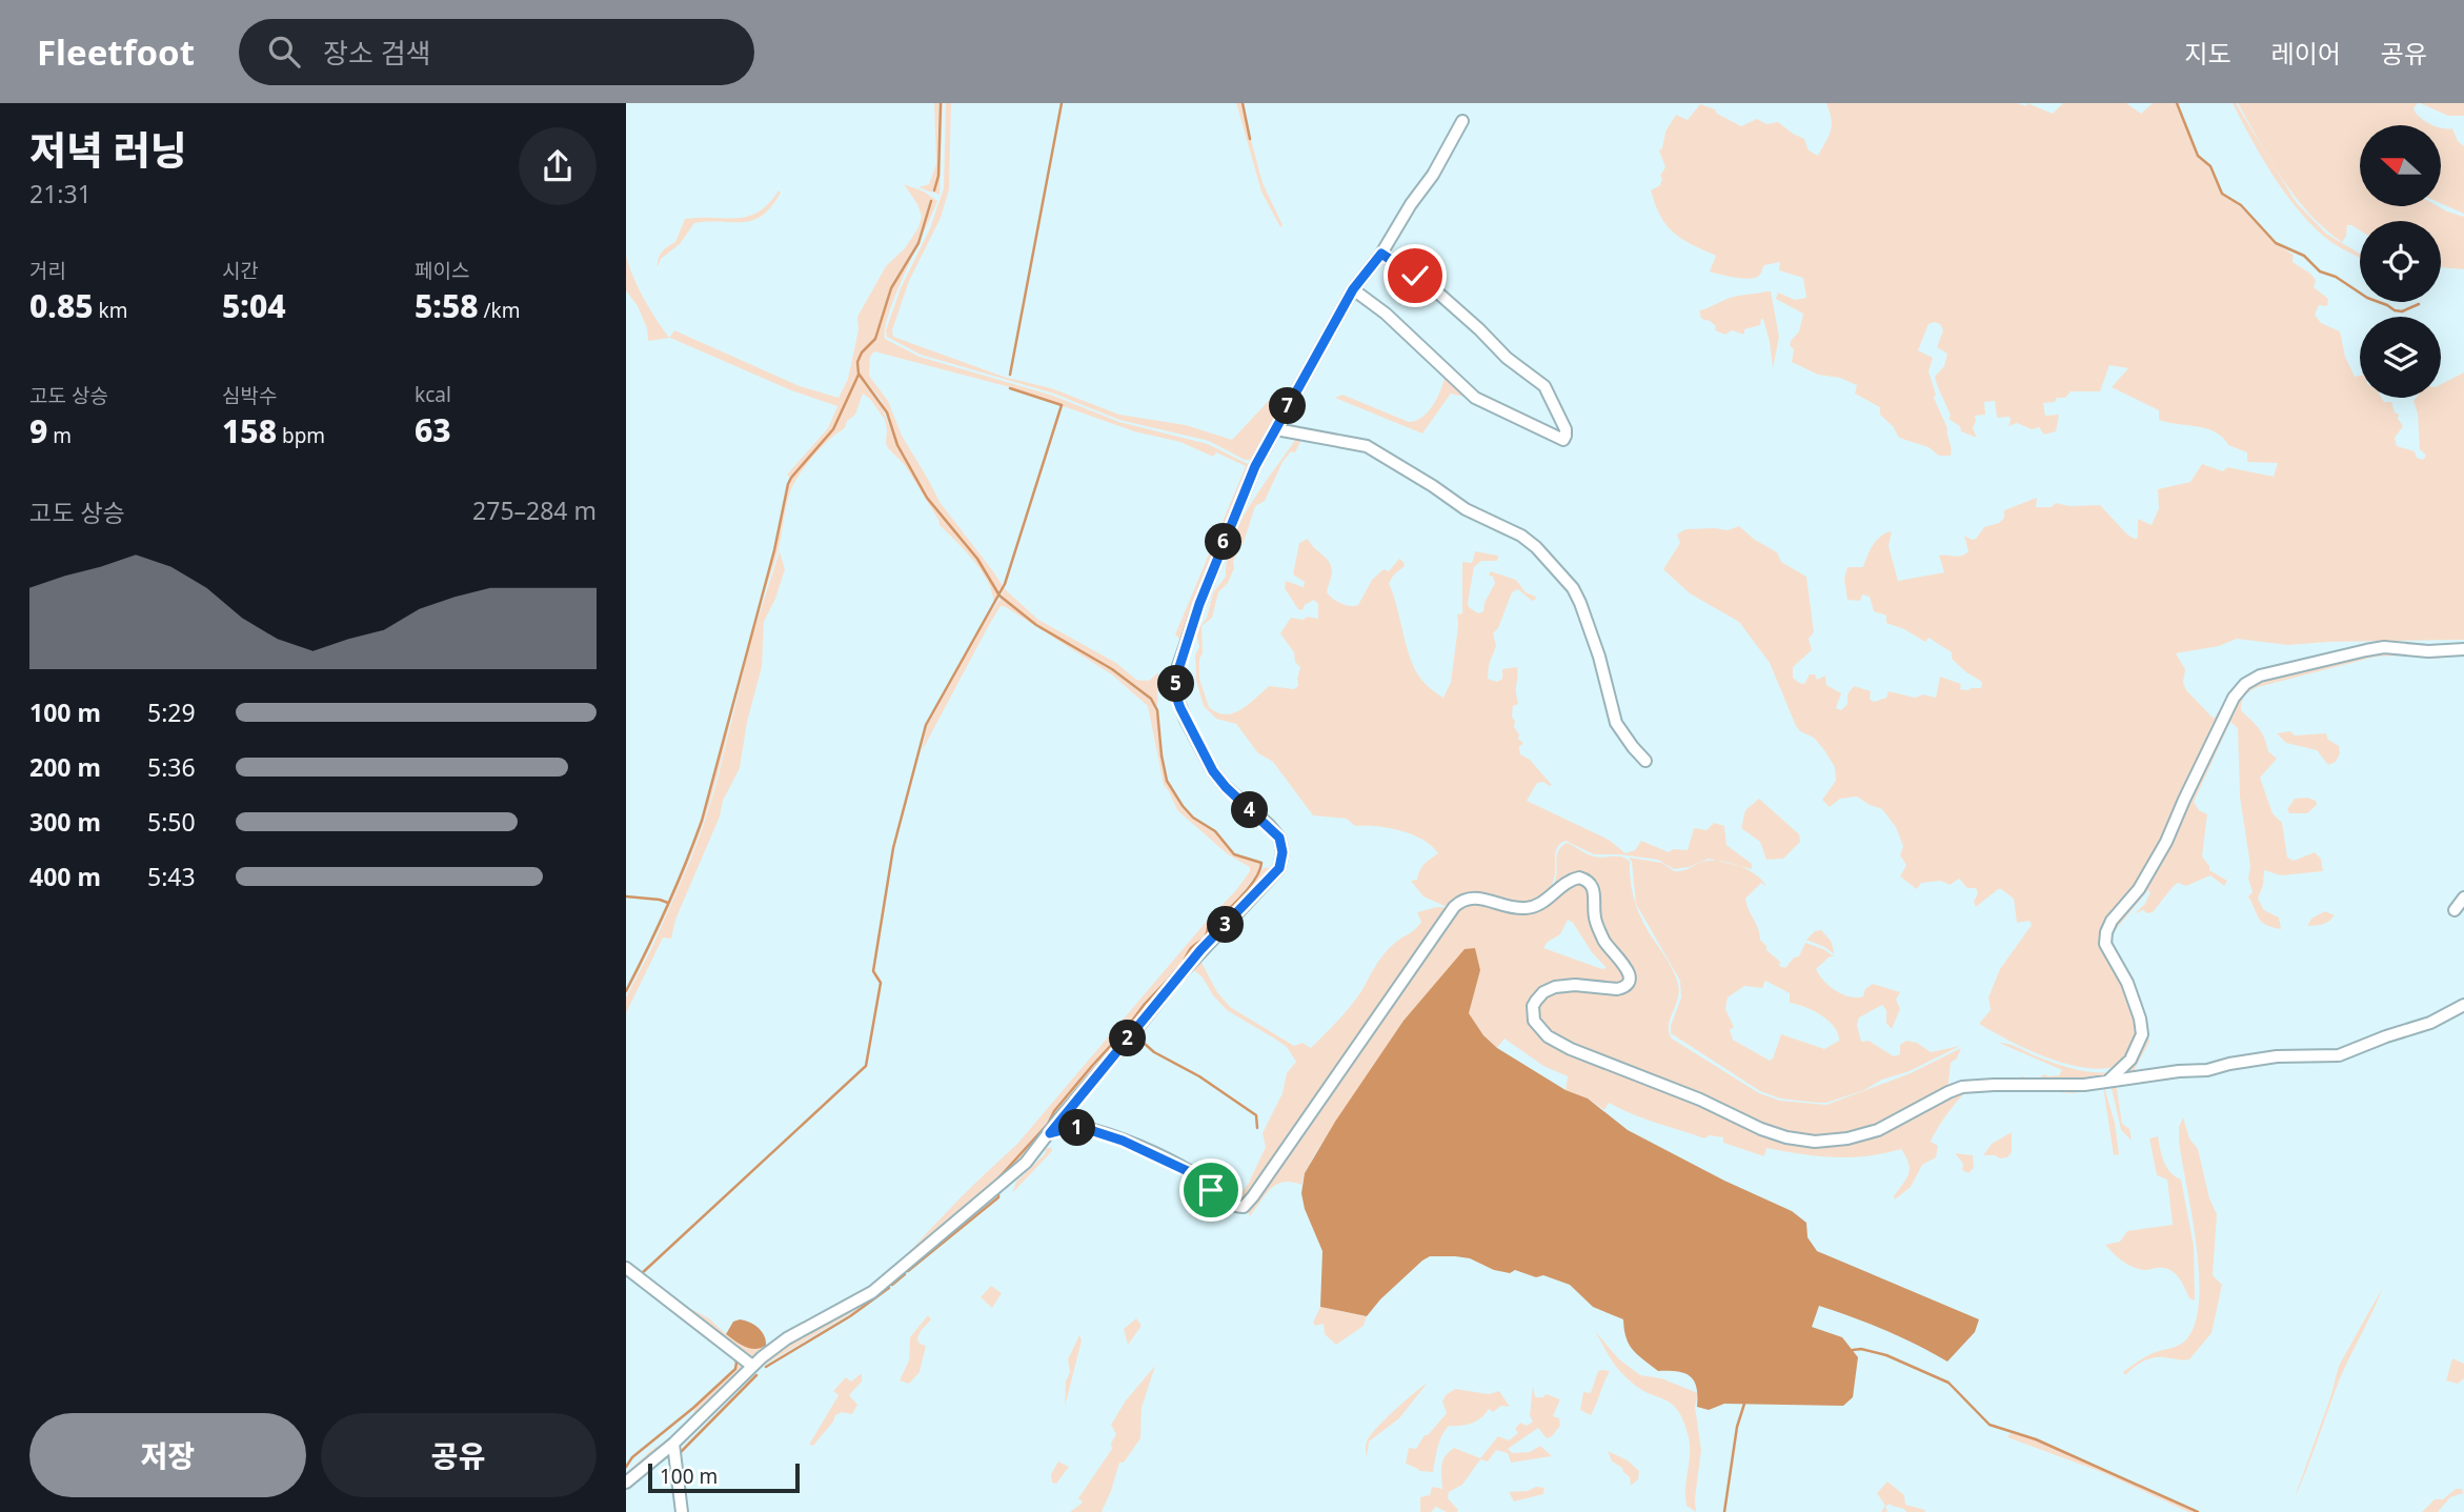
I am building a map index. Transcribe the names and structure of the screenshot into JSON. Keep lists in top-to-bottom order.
{
  "scale_bar": "100 m",
  "north": "left",
  "page": {
    "header": "Fleetfoot",
    "search": "장소 검색",
    "nav": ["지도", "레이어", "공유"],
    "heading": ["저녁 러닝", "21:31"],
    "stats": [
      ["거리", "0.85 km"],
      ["시간", "5:04"],
      ["페이스", "5:58 /km"],
      ["고도 상승", "9 m"],
      ["심박수", "158 bpm"],
      ["kcal", "63"]
    ],
    "pins": [
      "7",
      "6",
      "5",
      "4",
      "3",
      "2",
      "1"
    ],
    "chart": ["고도 상승", "275–284 m"],
    "list": [
      {
        "name": "100 m",
        "note": "5:29"
      },
      {
        "name": "200 m",
        "note": "5:36"
      },
      {
        "name": "300 m",
        "note": "5:50"
      },
      {
        "name": "400 m",
        "note": "5:43"
      }
    ],
    "buttons": ["저장", "공유"],
    "scale": "100 m"
  }
}
